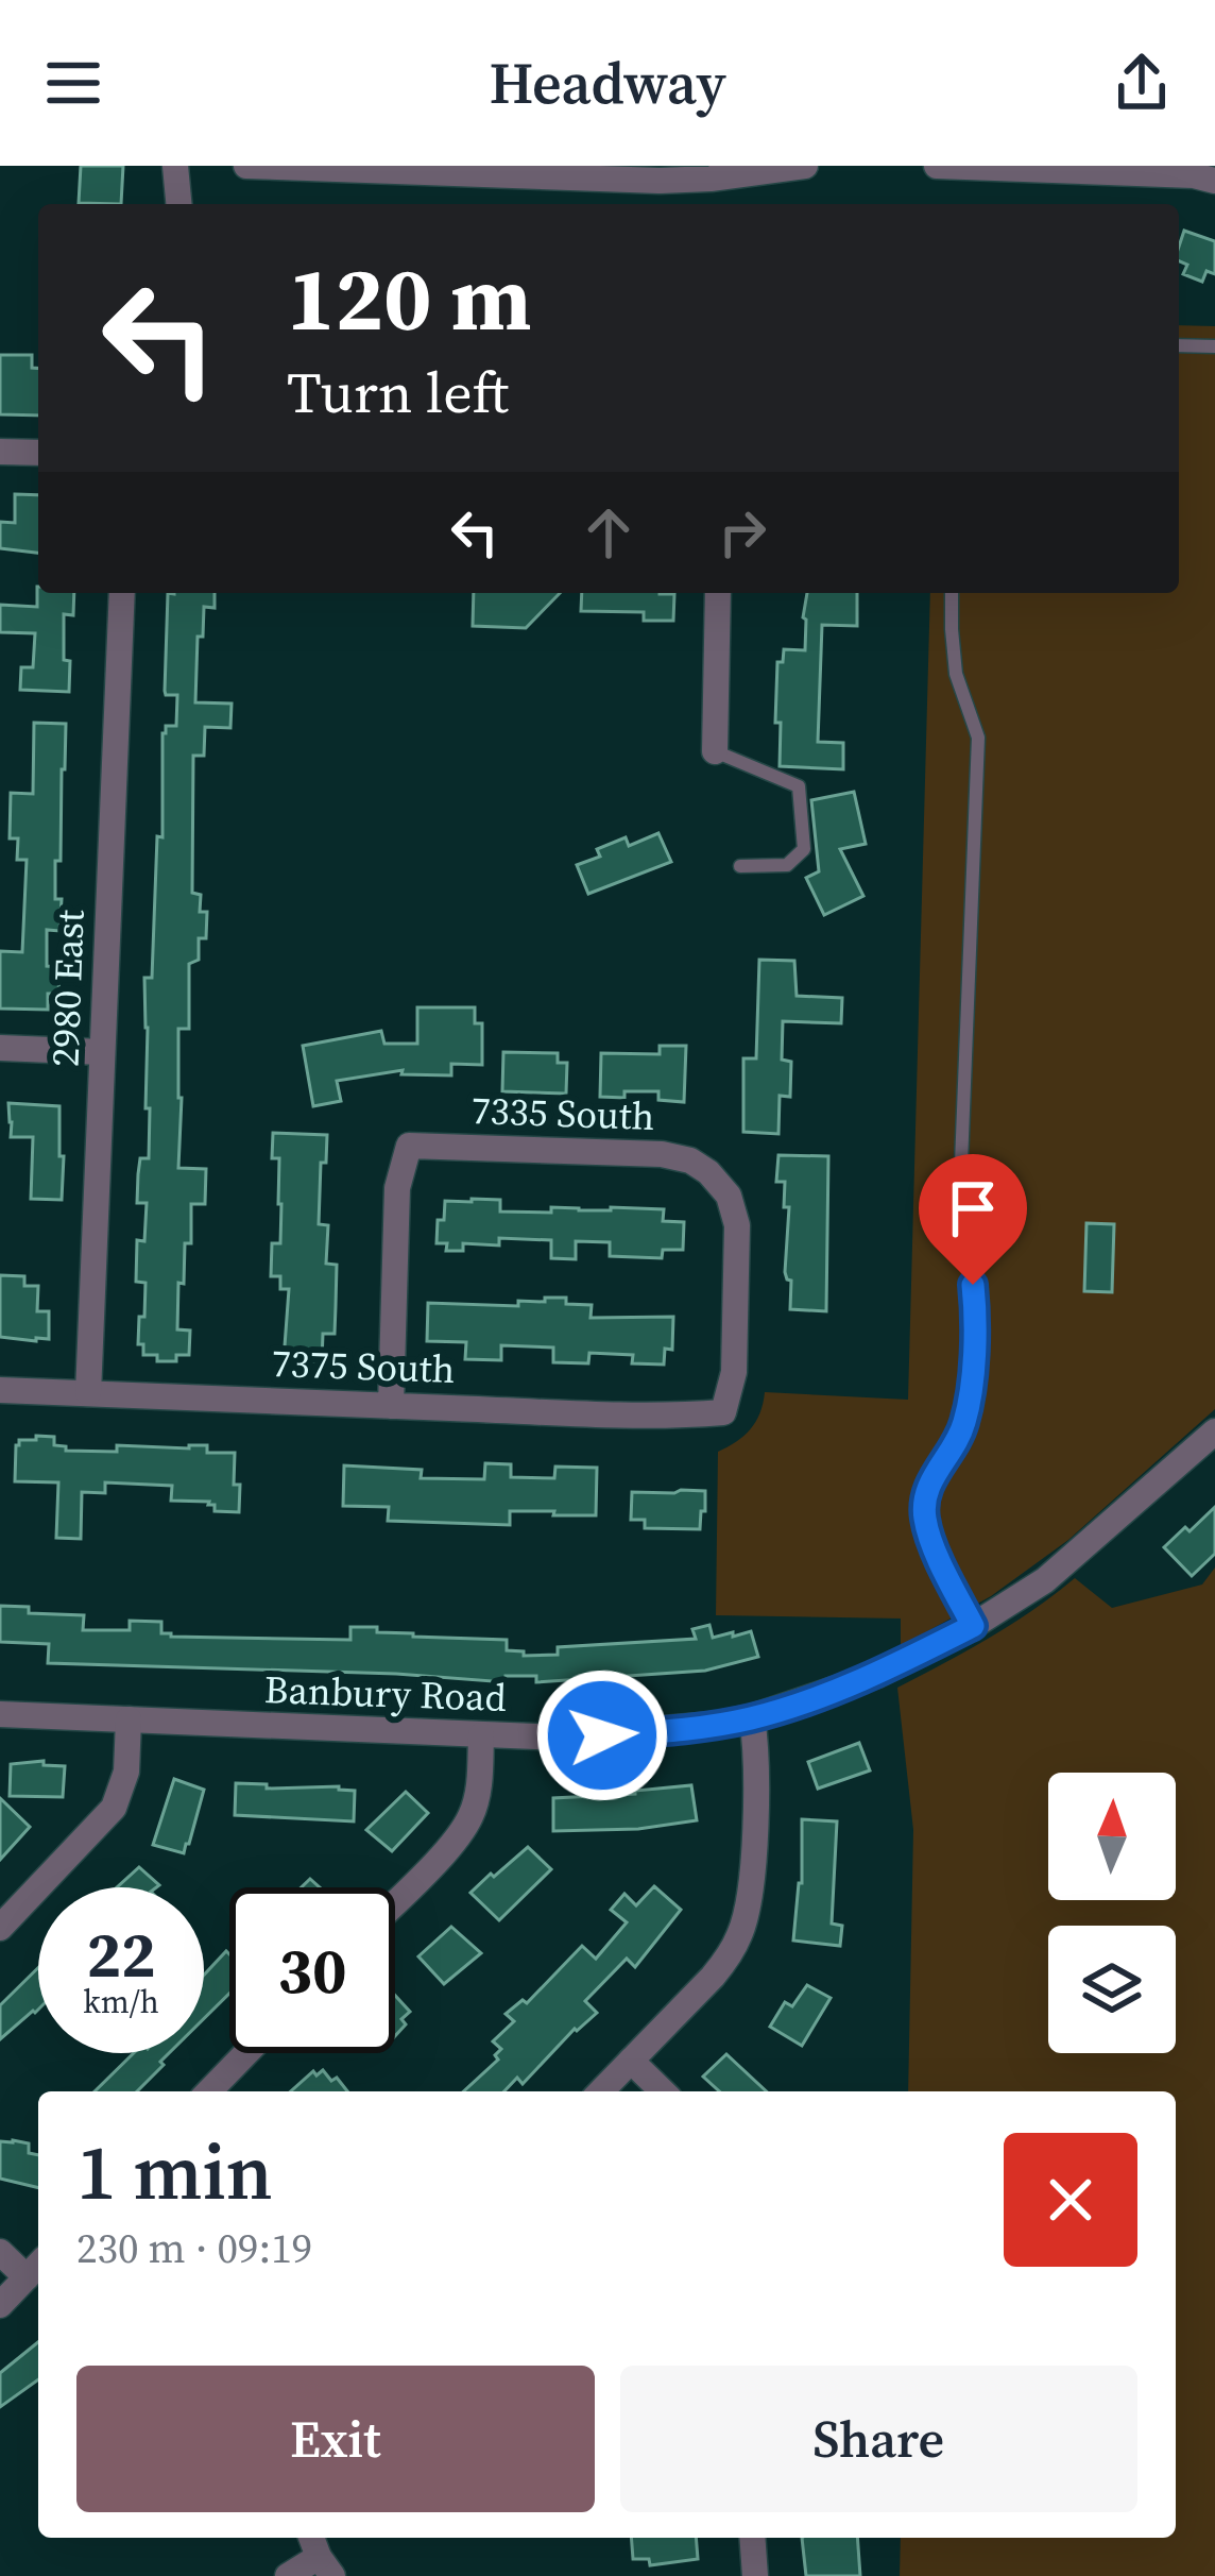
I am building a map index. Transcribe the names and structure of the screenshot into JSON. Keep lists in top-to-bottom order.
{
  "streets": {
    "street": [
      "2980 East",
      "7335 South",
      "7375 South",
      "Banbury Road"
    ]
  },
  "crossings": [
    ["2980 East", "7375 South"],
    ["7335 South", "7375 South"]
  ],
  "north": "top",
  "page": {
    "header": "Headway",
    "turn": ["120 m", "Turn left"],
    "speed": "22 km/h",
    "limit": "30",
    "heading": ["1 min", "230 m · 09:19"],
    "buttons": ["Exit", "Share"]
  }
}
